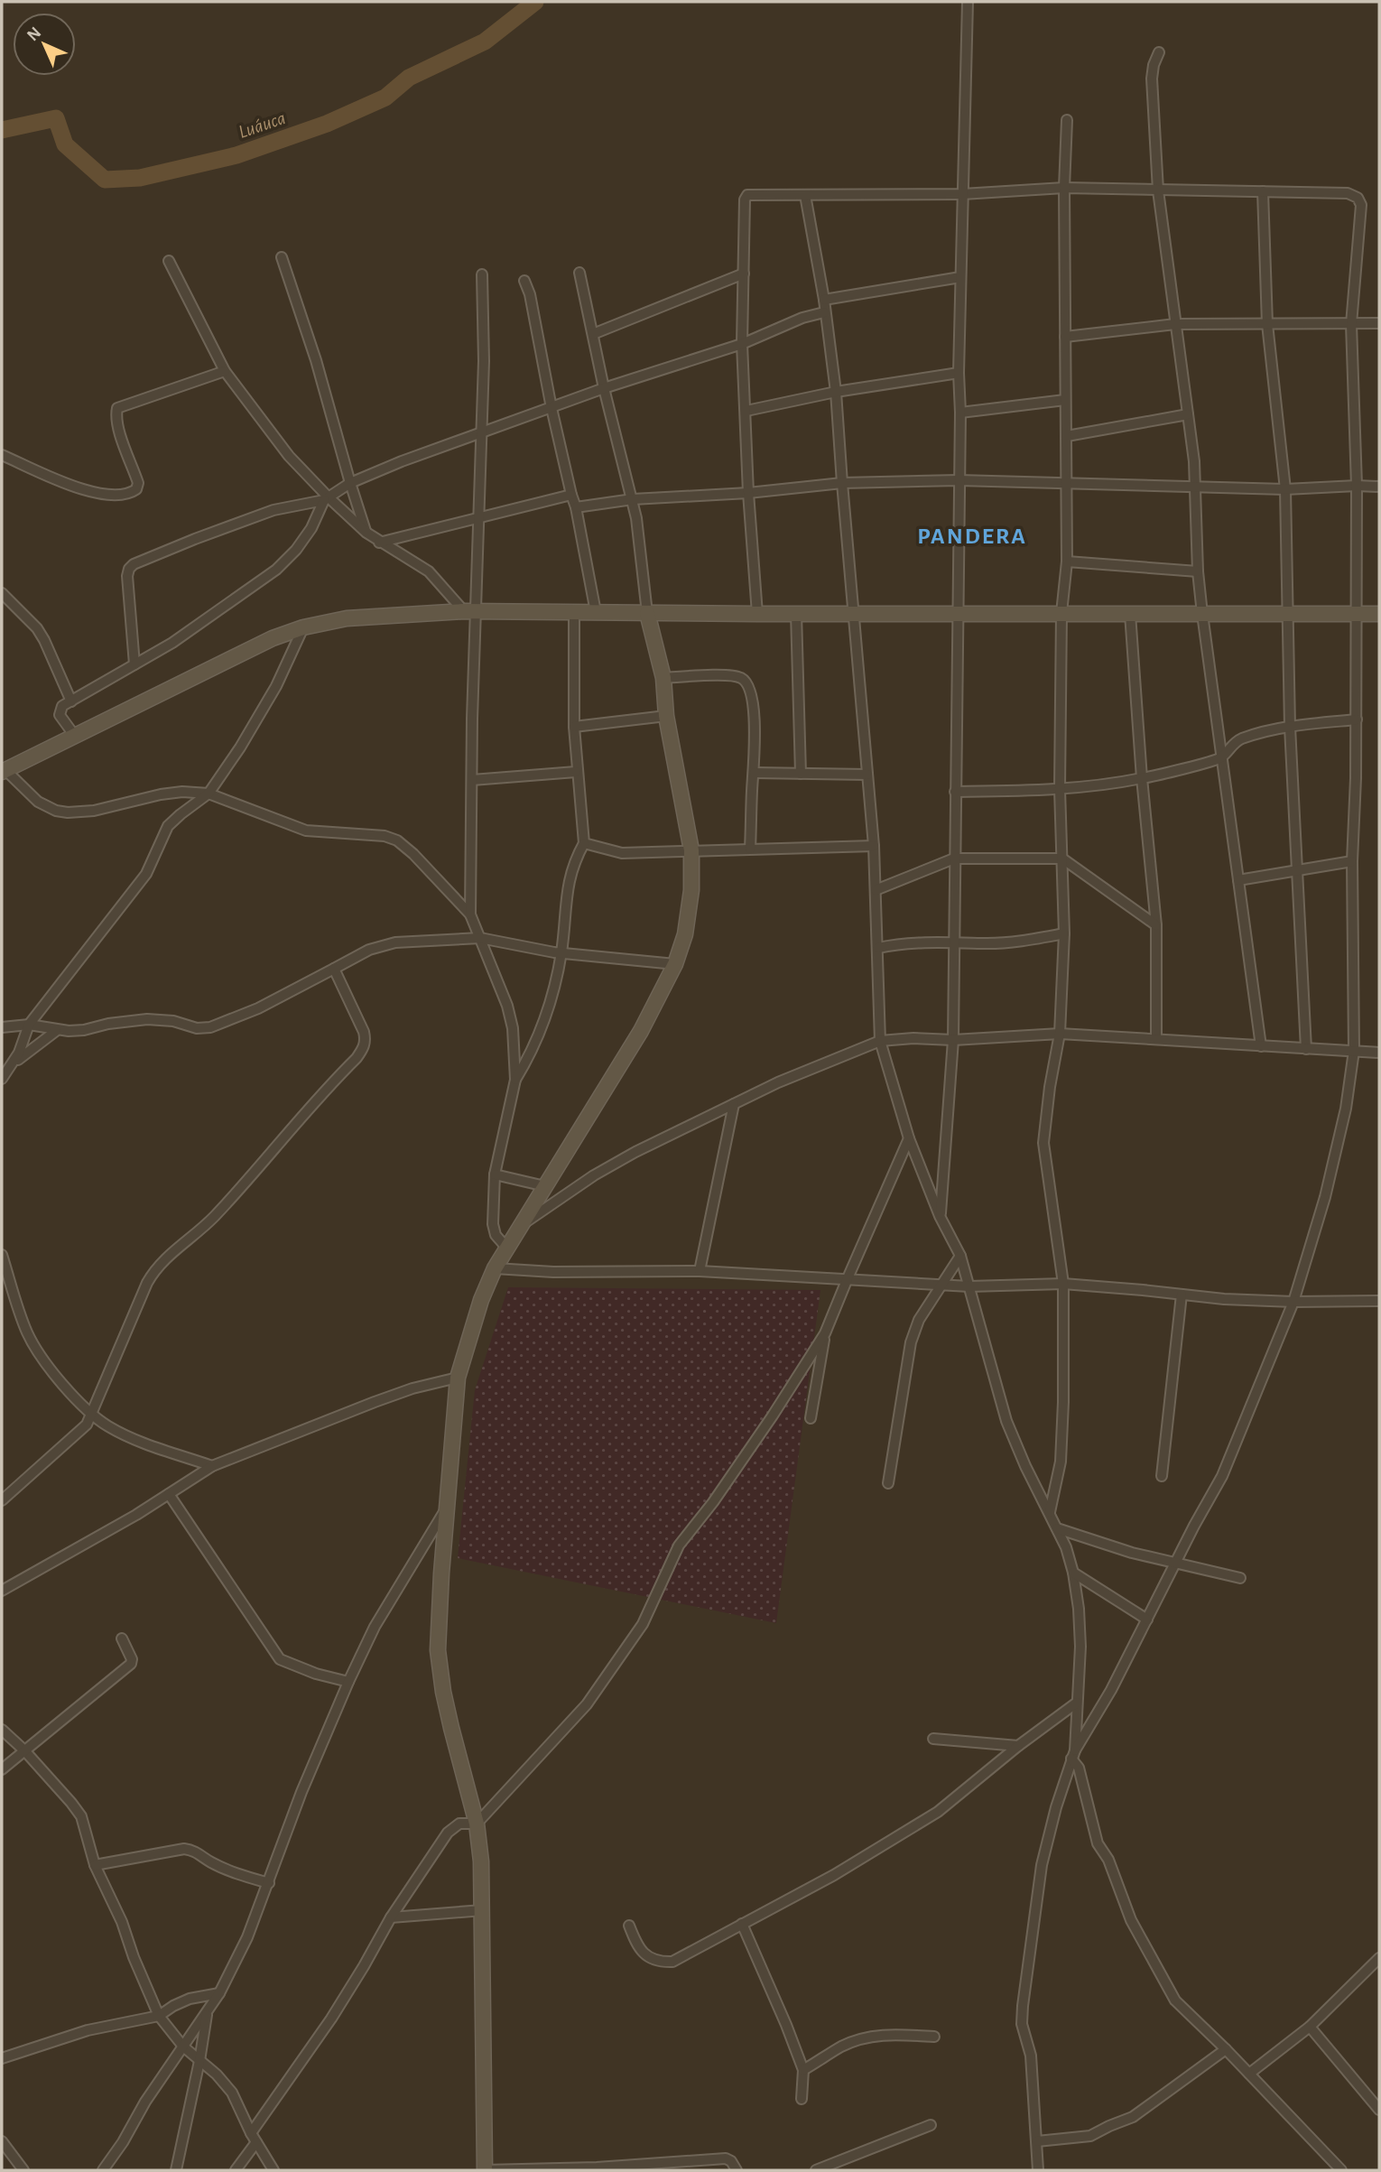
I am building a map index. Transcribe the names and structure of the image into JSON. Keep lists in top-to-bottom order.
{
  "districts": ["PANDERA"],
  "water": ["Luáuca"],
  "north": "top left"
}
